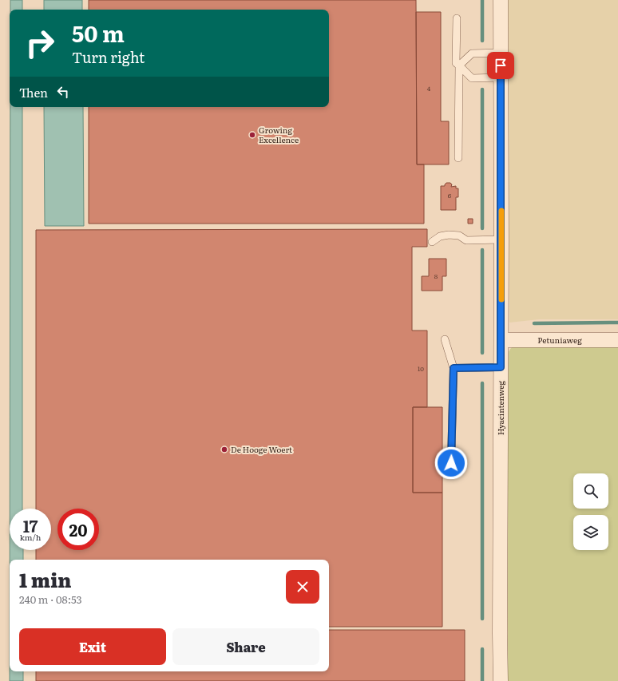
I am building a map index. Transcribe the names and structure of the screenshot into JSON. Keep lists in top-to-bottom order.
{
  "streets": {
    "street": ["Petuniaweg", "Hyacintenweg"]
  },
  "crossings": [
    ["Petuniaweg", "Hyacintenweg"]
  ],
  "places": ["Growing Excellence", "De Hooge Woert"],
  "house_numbers": [
    "4",
    "6",
    "8",
    "10"
  ],
  "page": {
    "turn": ["50 m", "Turn right"],
    "then": "Then",
    "speed": "17 km/h",
    "limit": "20",
    "heading": ["1 min", "240 m · 08:53"],
    "buttons": ["Exit", "Share"]
  }
}
